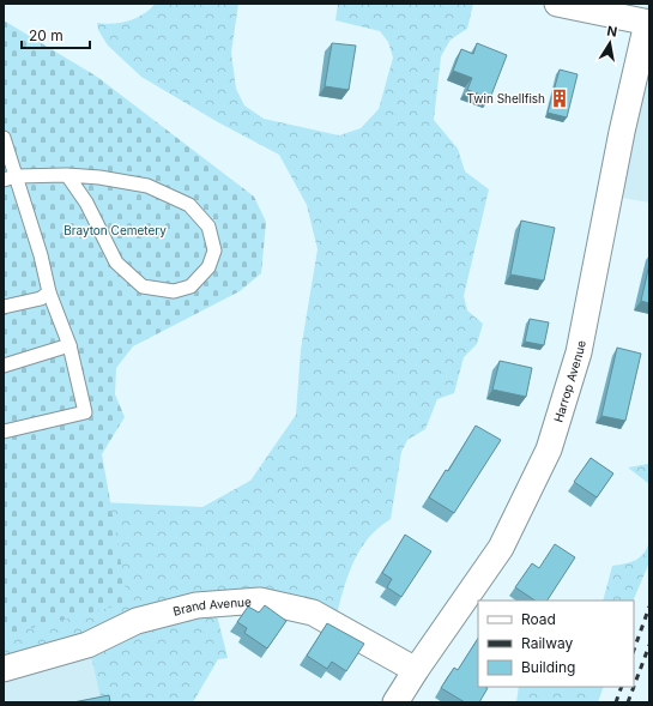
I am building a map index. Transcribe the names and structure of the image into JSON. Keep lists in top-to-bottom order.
{
  "streets": {
    "street": ["Harrop Avenue", "Brand Avenue"]
  },
  "crossings": [
    ["Harrop Avenue", "Brand Avenue"]
  ],
  "parks": ["Brayton Cemetery"],
  "places": {
    "building": ["Twin Shellfish"]
  },
  "legend": ["Road", "Railway", "Building"],
  "scale_bar": "20 m",
  "north": "top"
}
